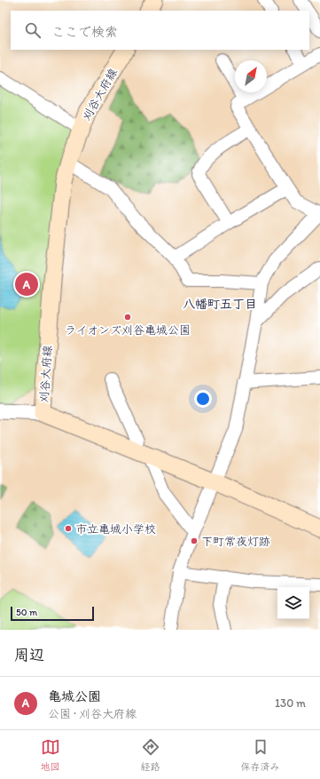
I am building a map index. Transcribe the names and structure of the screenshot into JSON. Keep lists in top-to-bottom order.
{
  "streets": {
    "main road": ["刈谷大府線"]
  },
  "districts": ["八幡町五丁目"],
  "places": ["ライオンズ刈谷亀城公園", "市立亀城小学校", "下町常夜灯跡"],
  "scale_bar": "50 m",
  "north": "top right",
  "page": {
    "search": "ここで検索",
    "pins": "A",
    "scale": "50 m",
    "heading": "周辺",
    "list": [
      {
        "mark": "A",
        "name": "亀城公園",
        "note": "公園 · 刈谷大府線",
        "value": "130 m"
      }
    ],
    "nav": ["地図", "経路", "保存済み"]
  }
}
